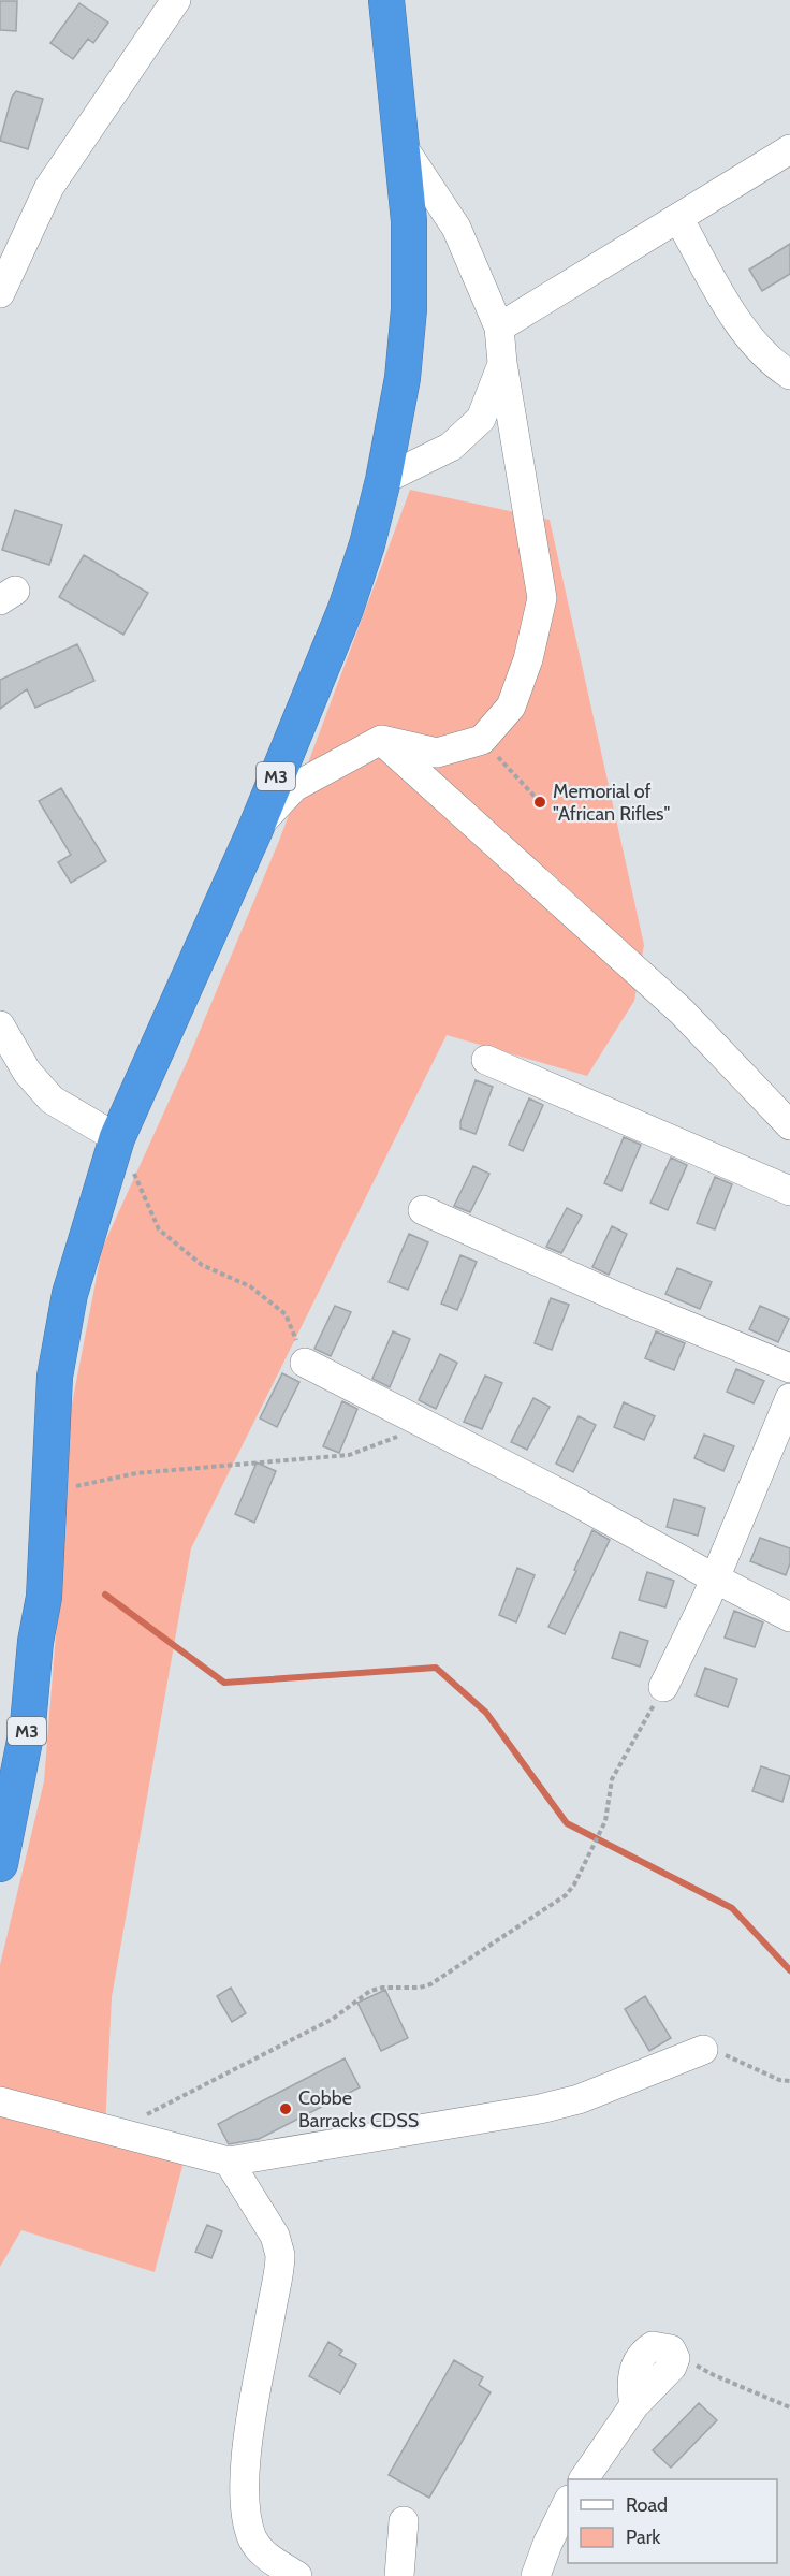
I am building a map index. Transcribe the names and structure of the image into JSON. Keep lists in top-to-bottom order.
{
  "streets": {
    "highway": ["M3"]
  },
  "places": ["Memorial of \"African Rifles\"", "Cobbe Barracks CDSS"],
  "legend": ["Road", "Park"]
}
